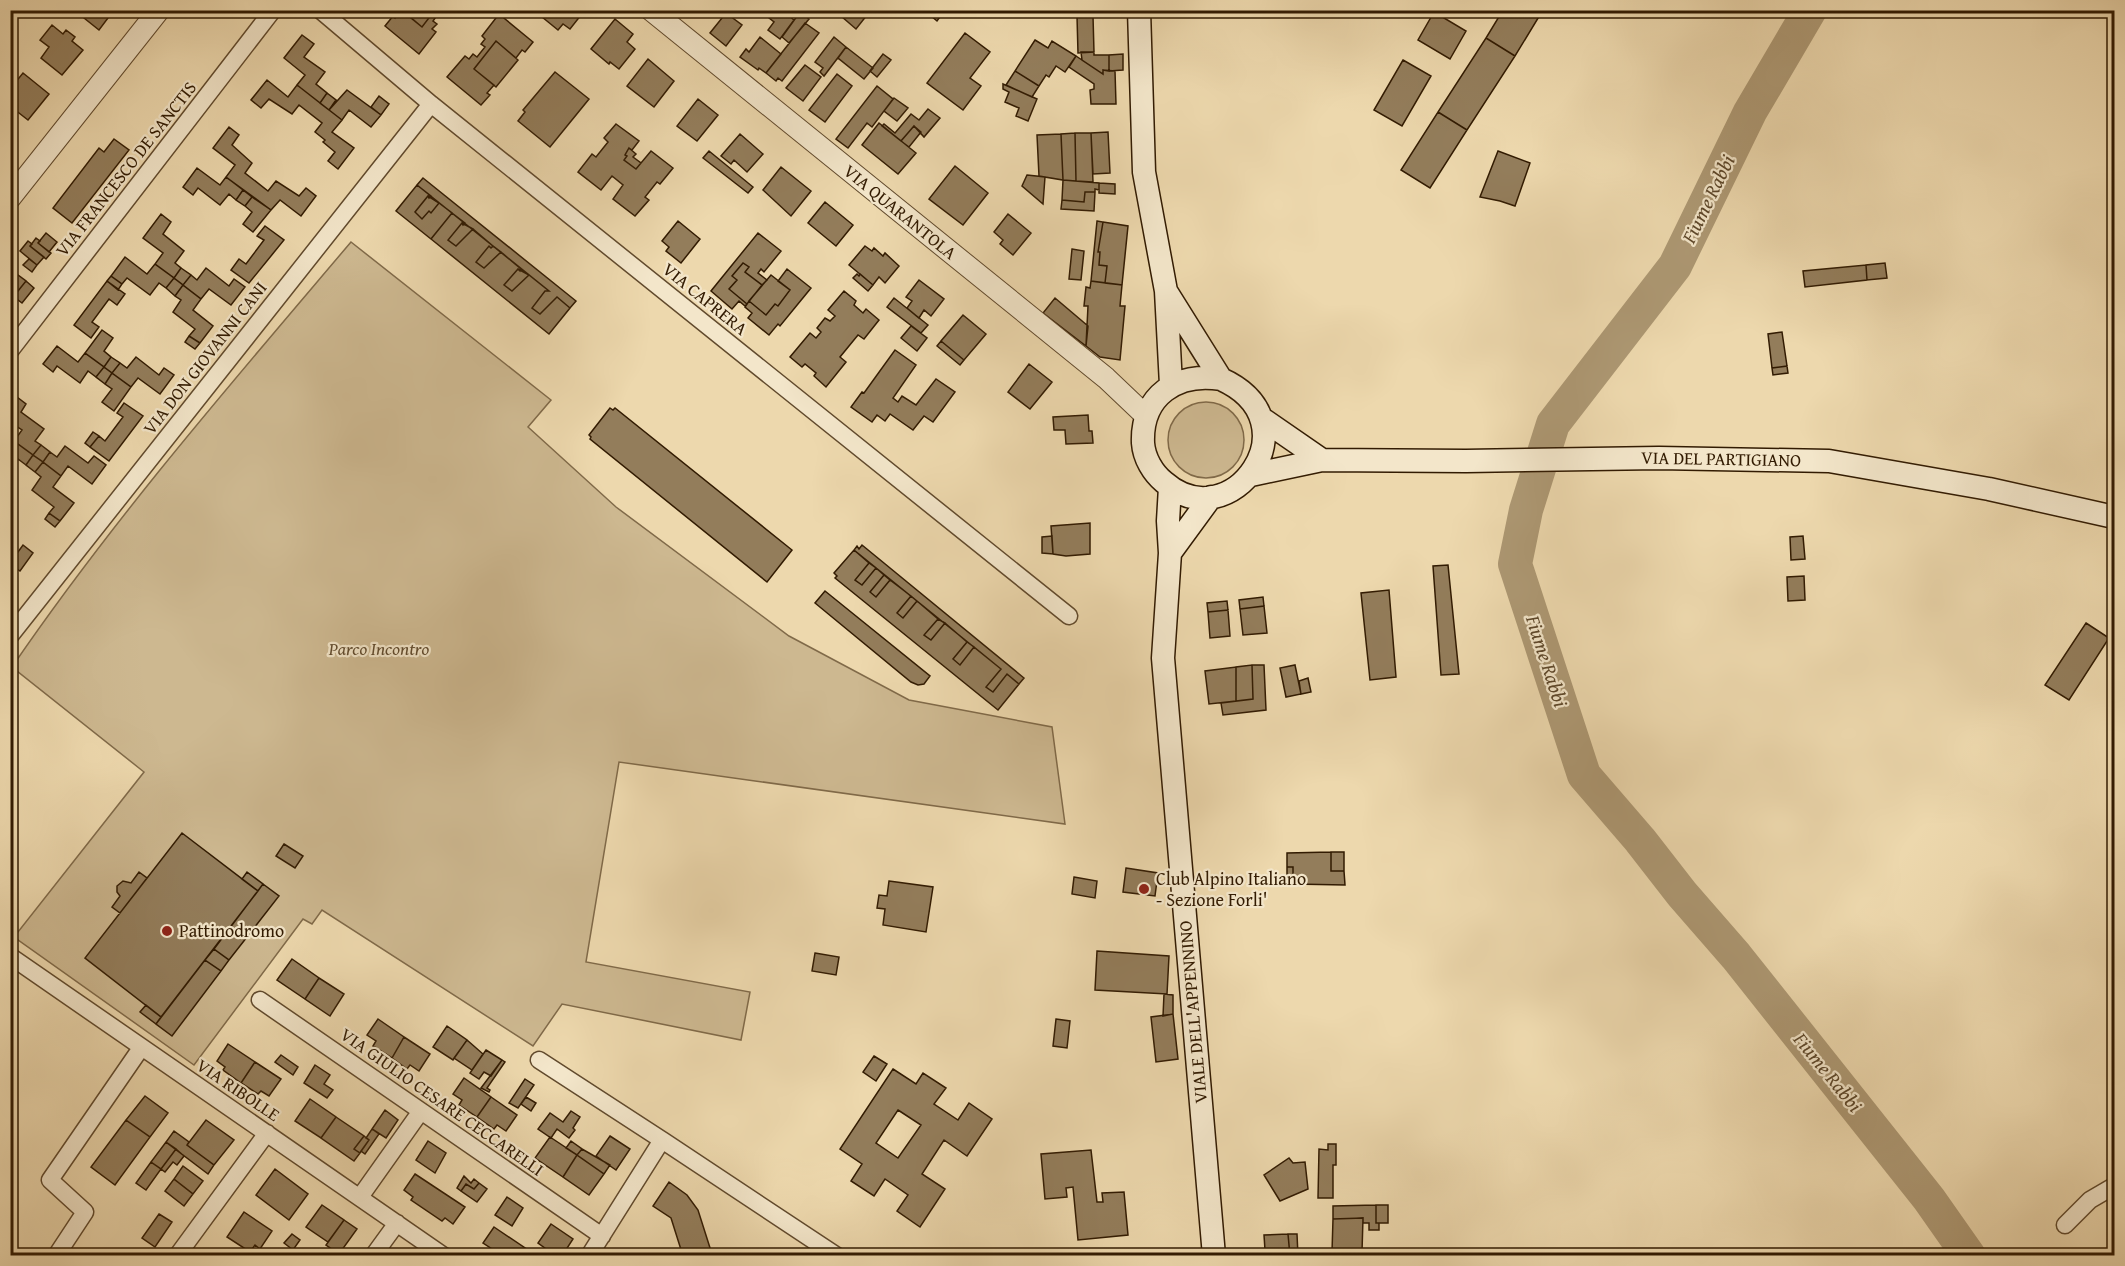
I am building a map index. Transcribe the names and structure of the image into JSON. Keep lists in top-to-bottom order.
{
  "streets": {
    "main road": ["VIA DEL PARTIGIANO", "VIALE DELL'APPENNINO"],
    "street": [
      "VIA FRANCESCO DE SANCTIS",
      "VIA QUARANTOLA",
      "VIA CAPRERA",
      "VIA DON GIOVANNI CANI",
      "VIA RIBOLLE",
      "VIA GIULIO CESARE CECCARELLI"
    ]
  },
  "crossings": [
    ["VIA QUARANTOLA", "VIA DEL PARTIGIANO"],
    ["VIA QUARANTOLA", "VIALE DELL'APPENNINO"],
    ["VIA CAPRERA", "VIA DON GIOVANNI CANI"],
    ["VIA DEL PARTIGIANO", "VIALE DELL'APPENNINO"]
  ],
  "water": ["Fiume Rabbi"],
  "parks": ["Parco Incontro"],
  "places": ["Club Alpino Italiano - Sezione Forli'", "Pattinodromo"]
}
